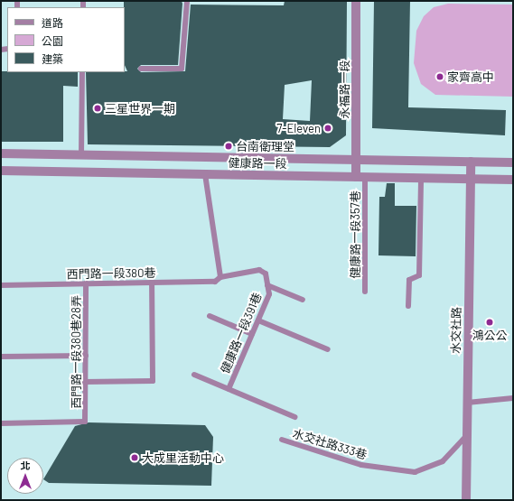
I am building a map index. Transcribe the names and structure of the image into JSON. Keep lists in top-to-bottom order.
{
  "streets": {
    "street": ["永福路一段", "健康路一段", "水交社路"],
    "lane": [
      "健康路一段357巷",
      "西門路一段380巷",
      "健康路一段391巷",
      "西門路一段380巷28弄",
      "水交社路333巷"
    ]
  },
  "crossings": [
    ["永福路一段", "健康路一段"],
    ["永福路一段", "健康路一段357巷"],
    ["健康路一段", "健康路一段357巷"],
    ["健康路一段", "水交社路"],
    ["西門路一段380巷", "健康路一段391巷"],
    ["西門路一段380巷", "西門路一段380巷28弄"],
    ["水交社路", "水交社路333巷"]
  ],
  "places": [
    "家齊高中",
    "三星世界一期",
    "7-Eleven",
    "台南衛理堂",
    "鴻公公",
    "大成里活動中心"
  ],
  "legend": ["道路", "公園", "建築"],
  "north": "top"
}
